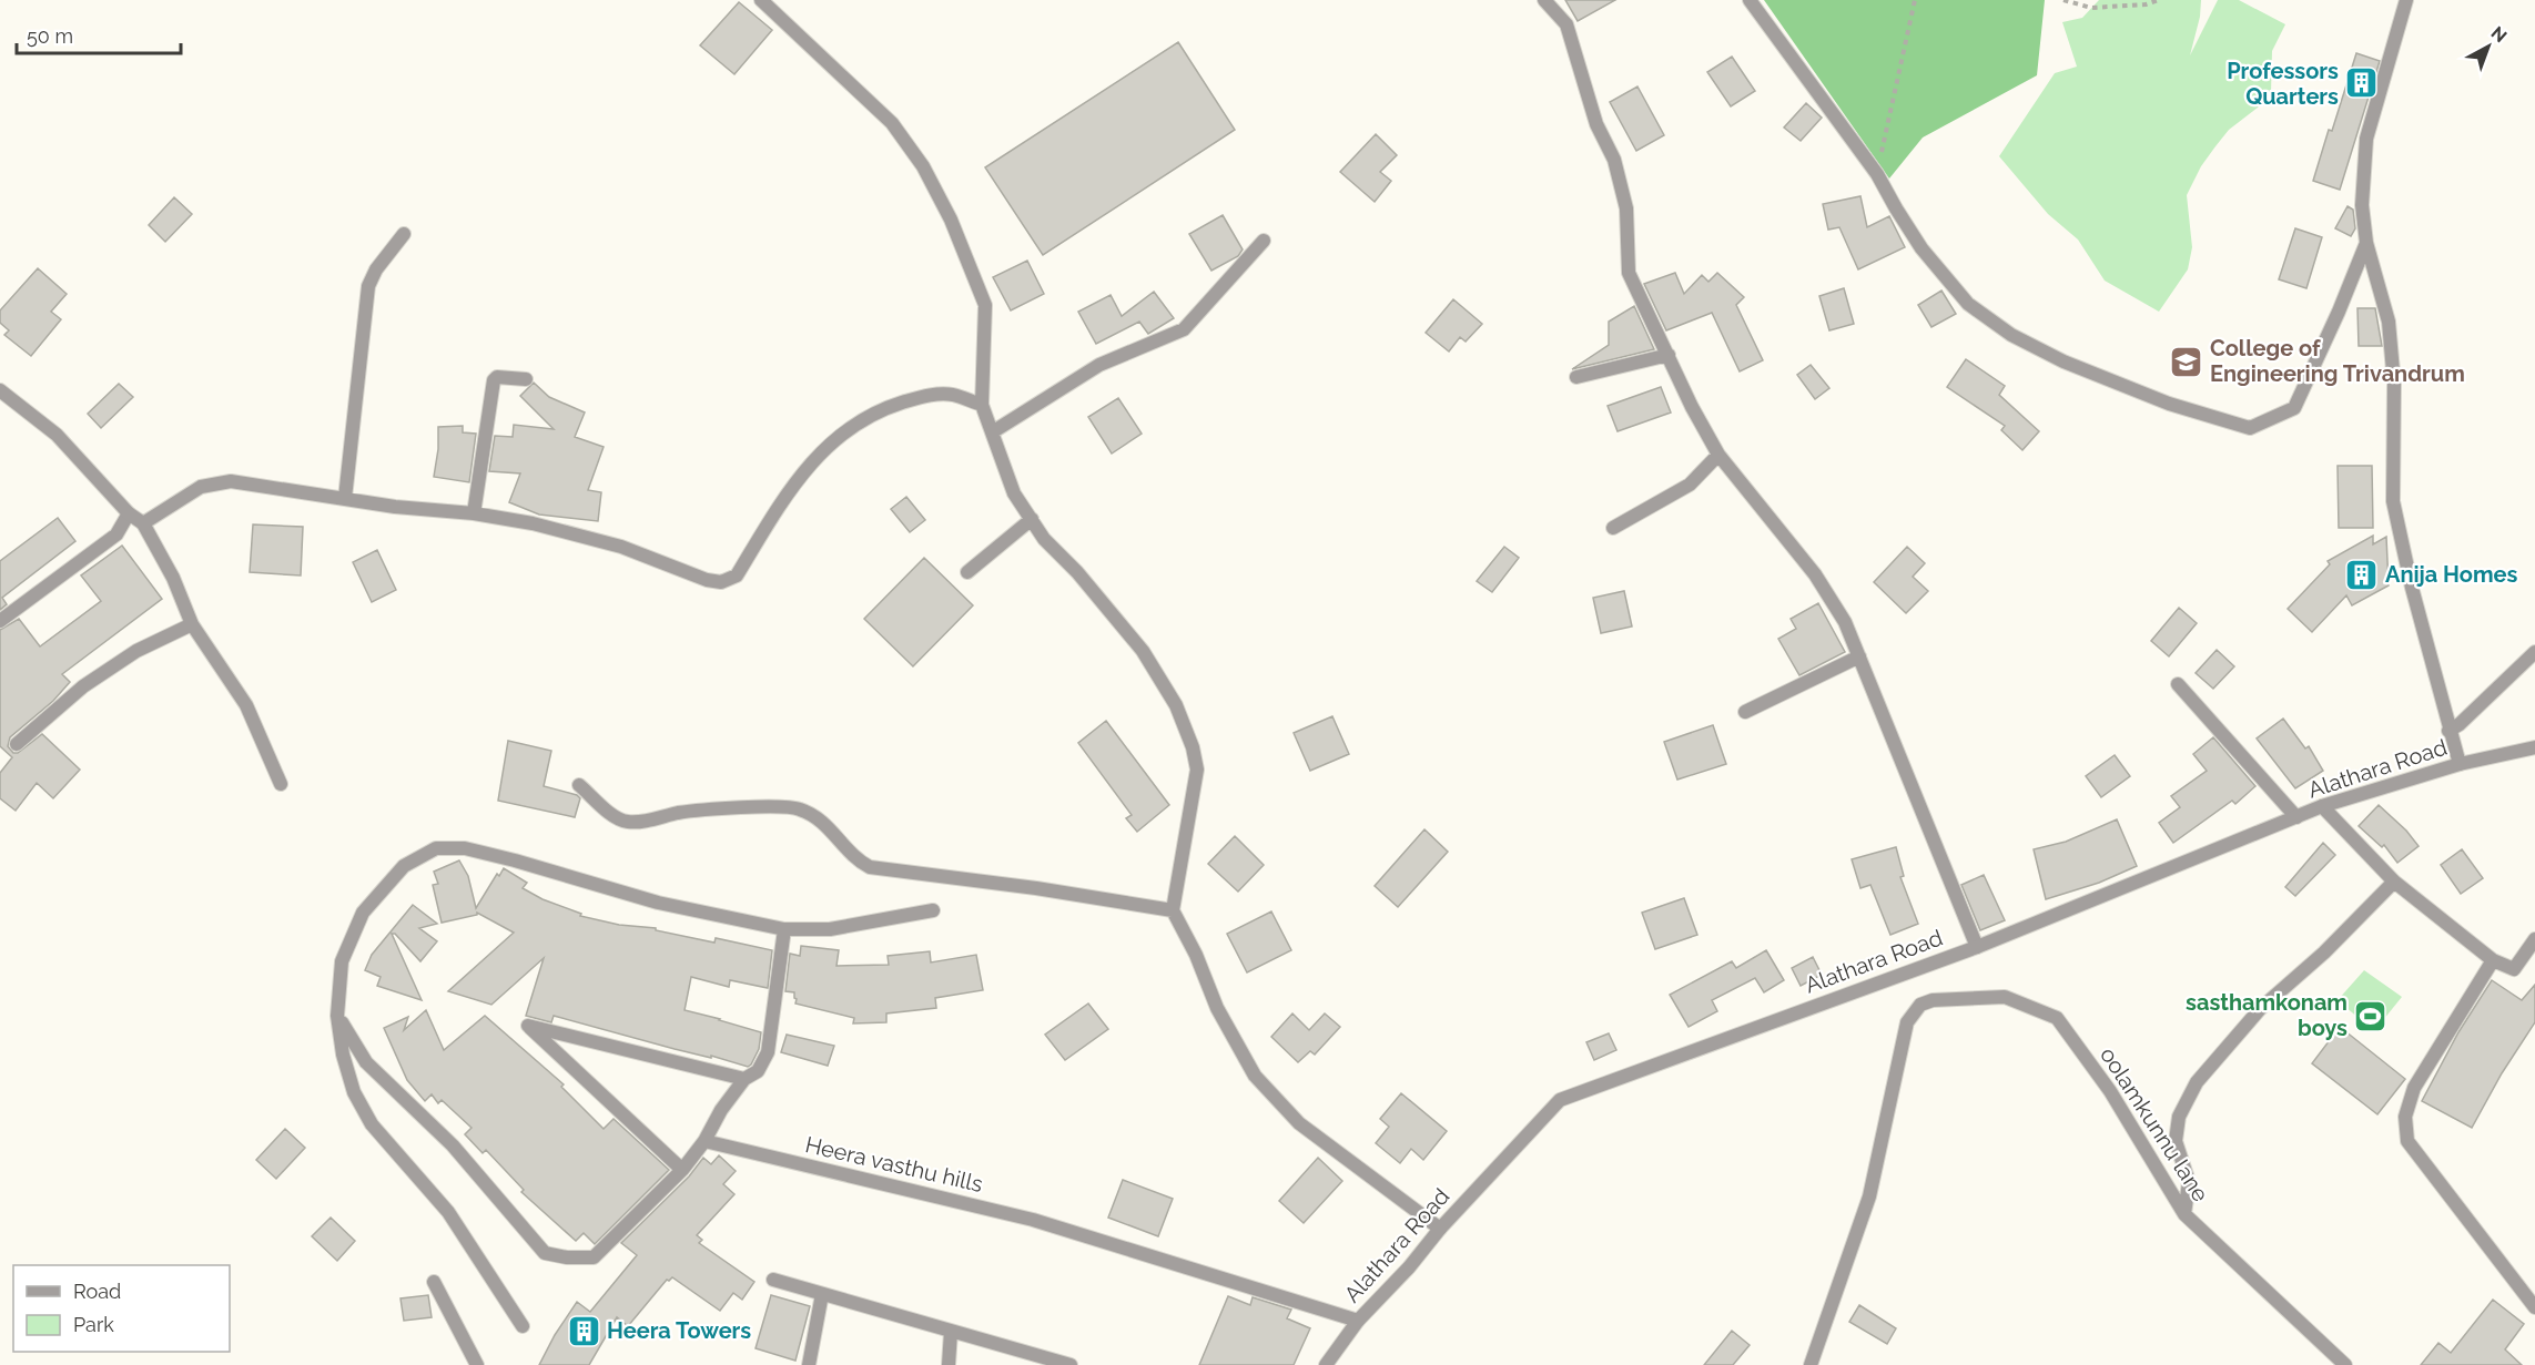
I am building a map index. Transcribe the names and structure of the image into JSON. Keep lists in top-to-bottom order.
{
  "streets": {
    "street": ["Alathara Road", "oolamkunnu lane", "Heera vasthu hills"]
  },
  "crossings": [
    ["Alathara Road", "Heera vasthu hills"]
  ],
  "places": {
    "building": ["Professors Quarters", "Anija Homes", "Heera Towers"],
    "school or university": ["College of Engineering Trivandrum"],
    "sports": ["sasthamkonam boys"]
  },
  "legend": ["Road", "Park"],
  "scale_bar": "50 m",
  "north": "top right"
}
